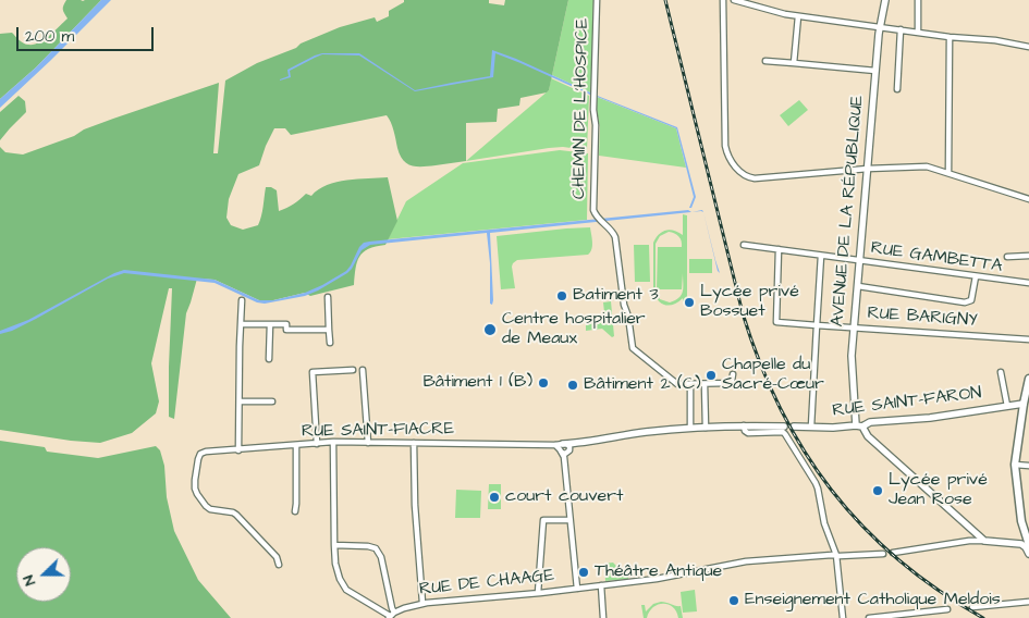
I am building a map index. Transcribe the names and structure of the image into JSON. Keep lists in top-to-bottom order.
{
  "streets": {
    "street": [
      "CHEMIN DE L'HOSPICE",
      "AVENUE DE LA RÉPUBLIQUE",
      "RUE GAMBETTA",
      "RUE BARIGNY",
      "RUE SAINT-FARON",
      "RUE SAINT-FIACRE",
      "RUE DE CHAAGE"
    ]
  },
  "crossings": [
    ["AVENUE DE LA RÉPUBLIQUE", "RUE GAMBETTA"],
    ["AVENUE DE LA RÉPUBLIQUE", "RUE BARIGNY"],
    ["AVENUE DE LA RÉPUBLIQUE", "RUE SAINT-FARON"],
    ["RUE GAMBETTA", "RUE BARIGNY"]
  ],
  "places": [
    "Batiment 3",
    "Lycée privé Bossuet",
    "Centre hospitalier de Meaux",
    "Chapelle du Sacré-Cœur",
    "Bâtiment 1 (B)",
    "Bâtiment 2 (C)",
    "Lycée privé Jean Rose",
    "court couvert",
    "Théâtre Antique",
    "Enseignement Catholique Meldois"
  ],
  "scale_bar": "200 m",
  "north": "left"
}
